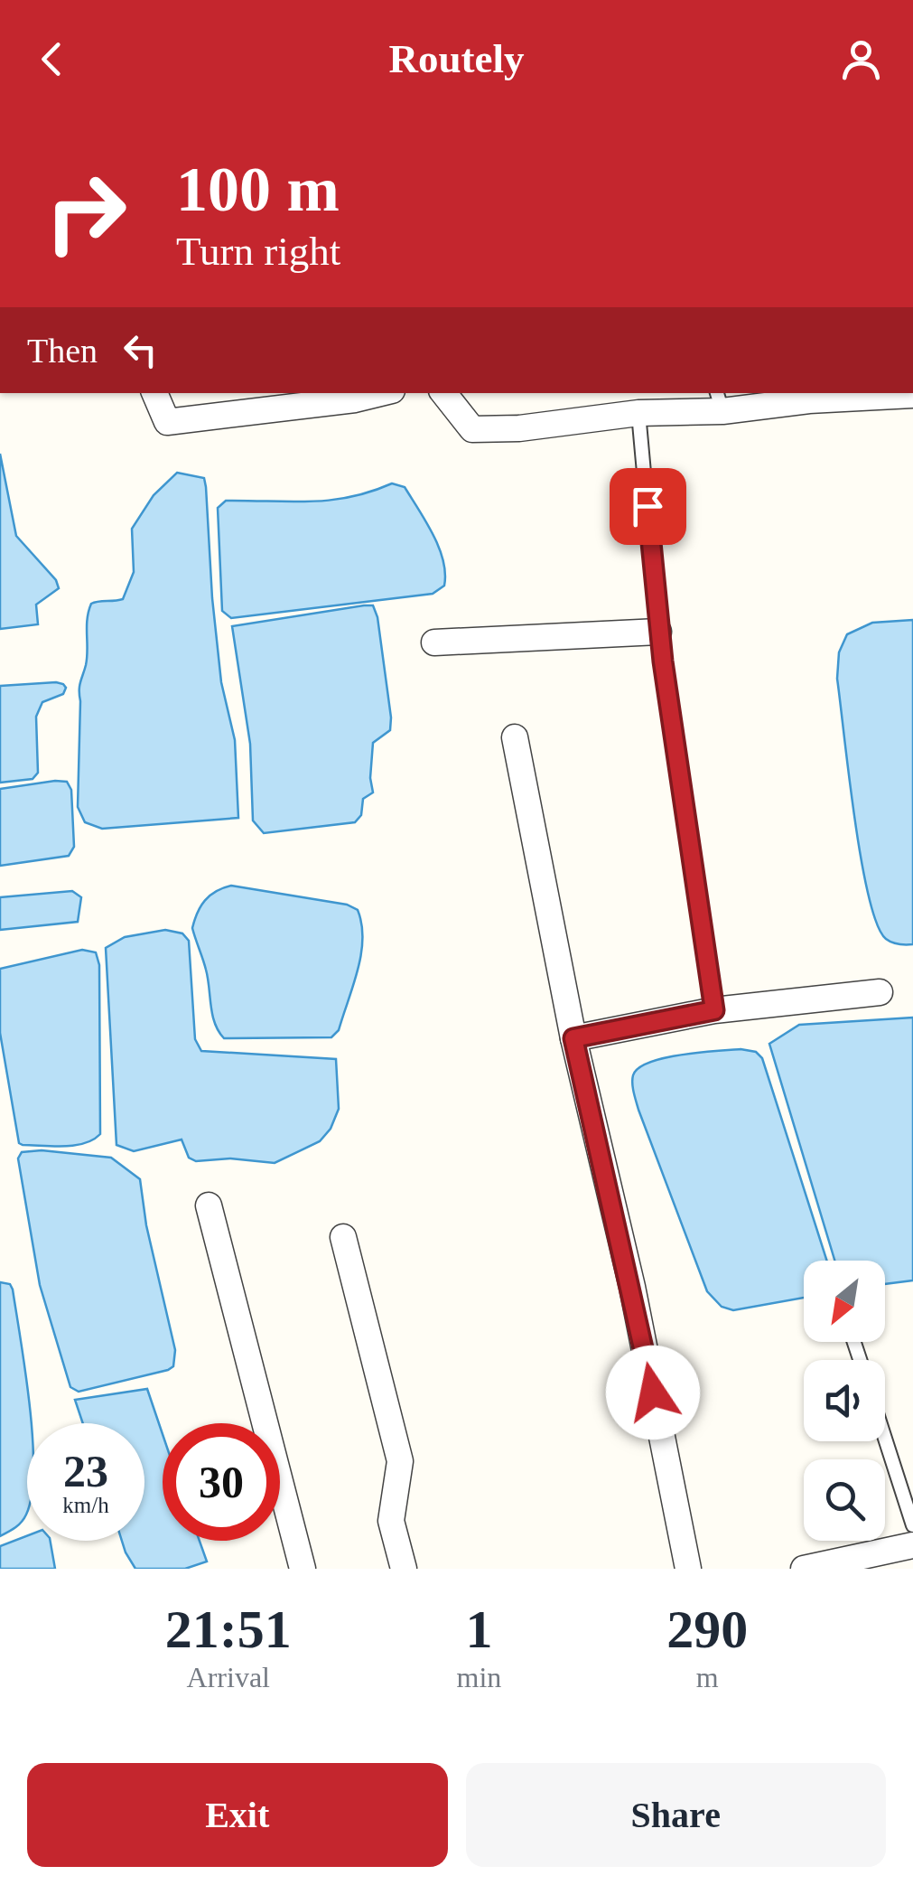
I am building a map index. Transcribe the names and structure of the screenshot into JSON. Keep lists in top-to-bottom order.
{
  "north": "bottom left",
  "page": {
    "header": "Routely",
    "turn": ["100 m", "Turn right"],
    "then": "Then",
    "speed": "23 km/h",
    "limit": "30",
    "eta": [
      "21:51",
      "Arrival",
      "1",
      "min",
      "290",
      "m"
    ],
    "buttons": ["Exit", "Share"]
  }
}
